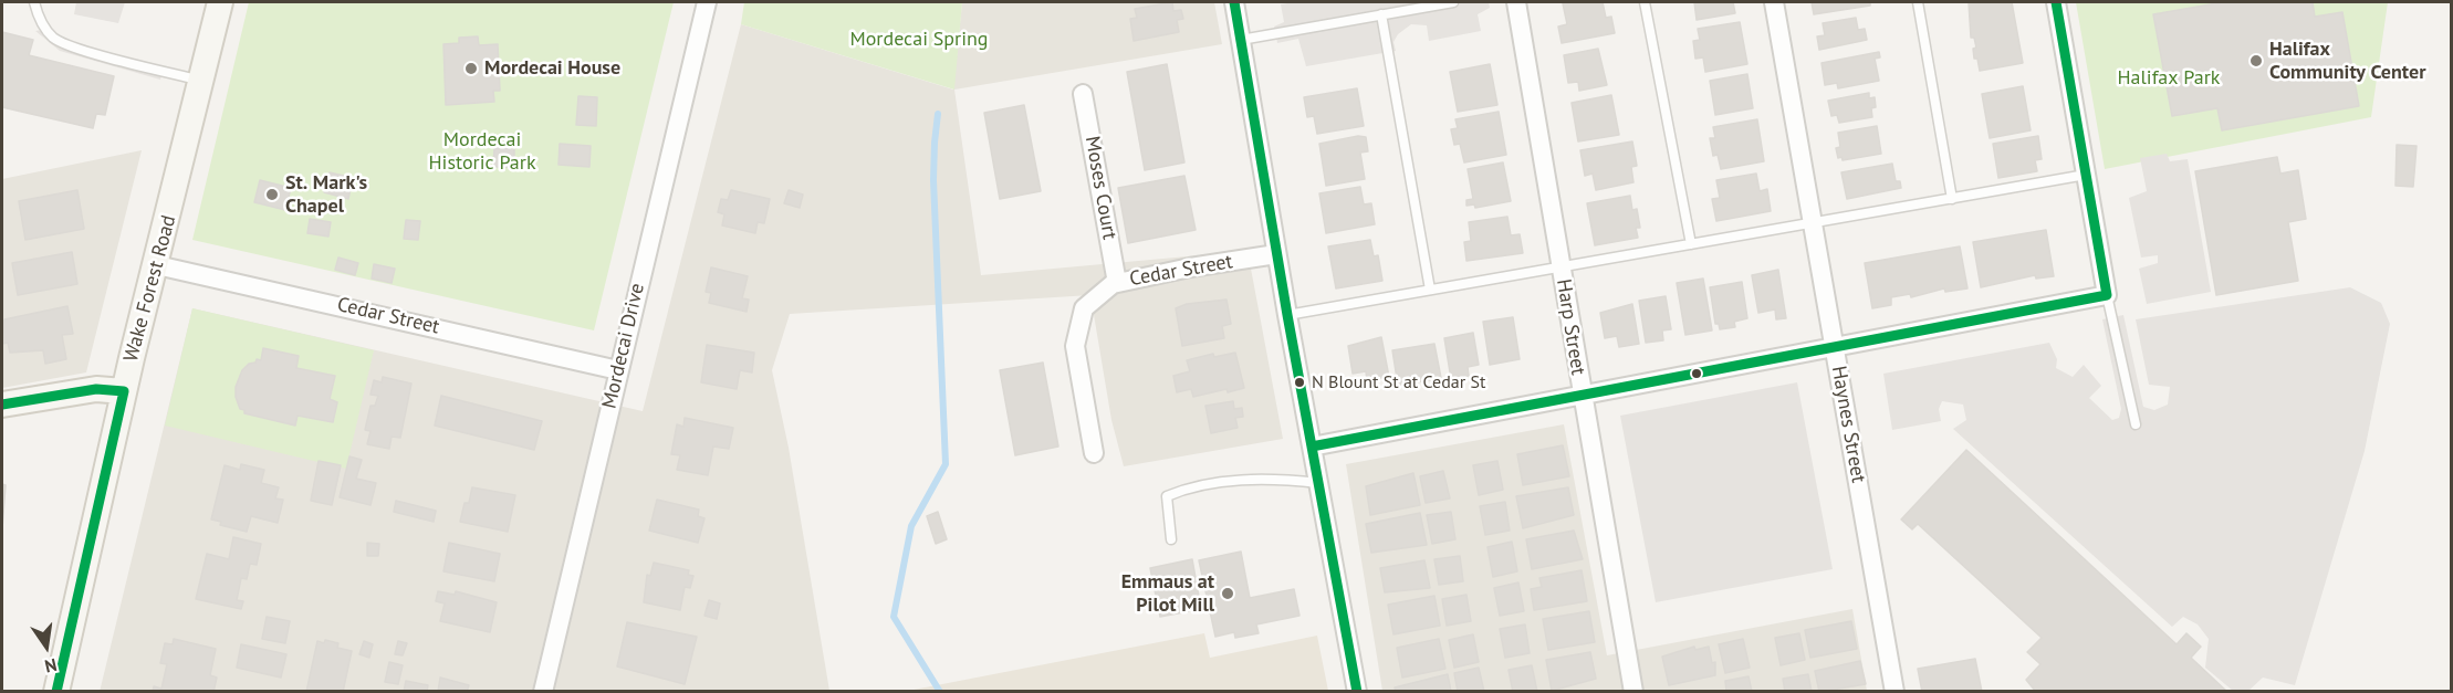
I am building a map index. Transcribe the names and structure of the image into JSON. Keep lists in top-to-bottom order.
{
  "streets": {
    "main road": ["Wake Forest Road"],
    "street": [
      "Moses Court",
      "Cedar Street",
      "Harp Street",
      "Mordecai Drive",
      "Haynes Street"
    ]
  },
  "crossings": [
    ["Moses Court", "Cedar Street"],
    ["Cedar Street", "Wake Forest Road"],
    ["Cedar Street", "Mordecai Drive"]
  ],
  "parks": ["Mordecai Spring", "Halifax Park", "Mordecai Historic Park"],
  "places": [
    "Halifax Community Center",
    "Mordecai House",
    "St. Mark's Chapel",
    "N Blount St at Cedar St",
    "Emmaus at Pilot Mill"
  ],
  "north": "bottom"
}
